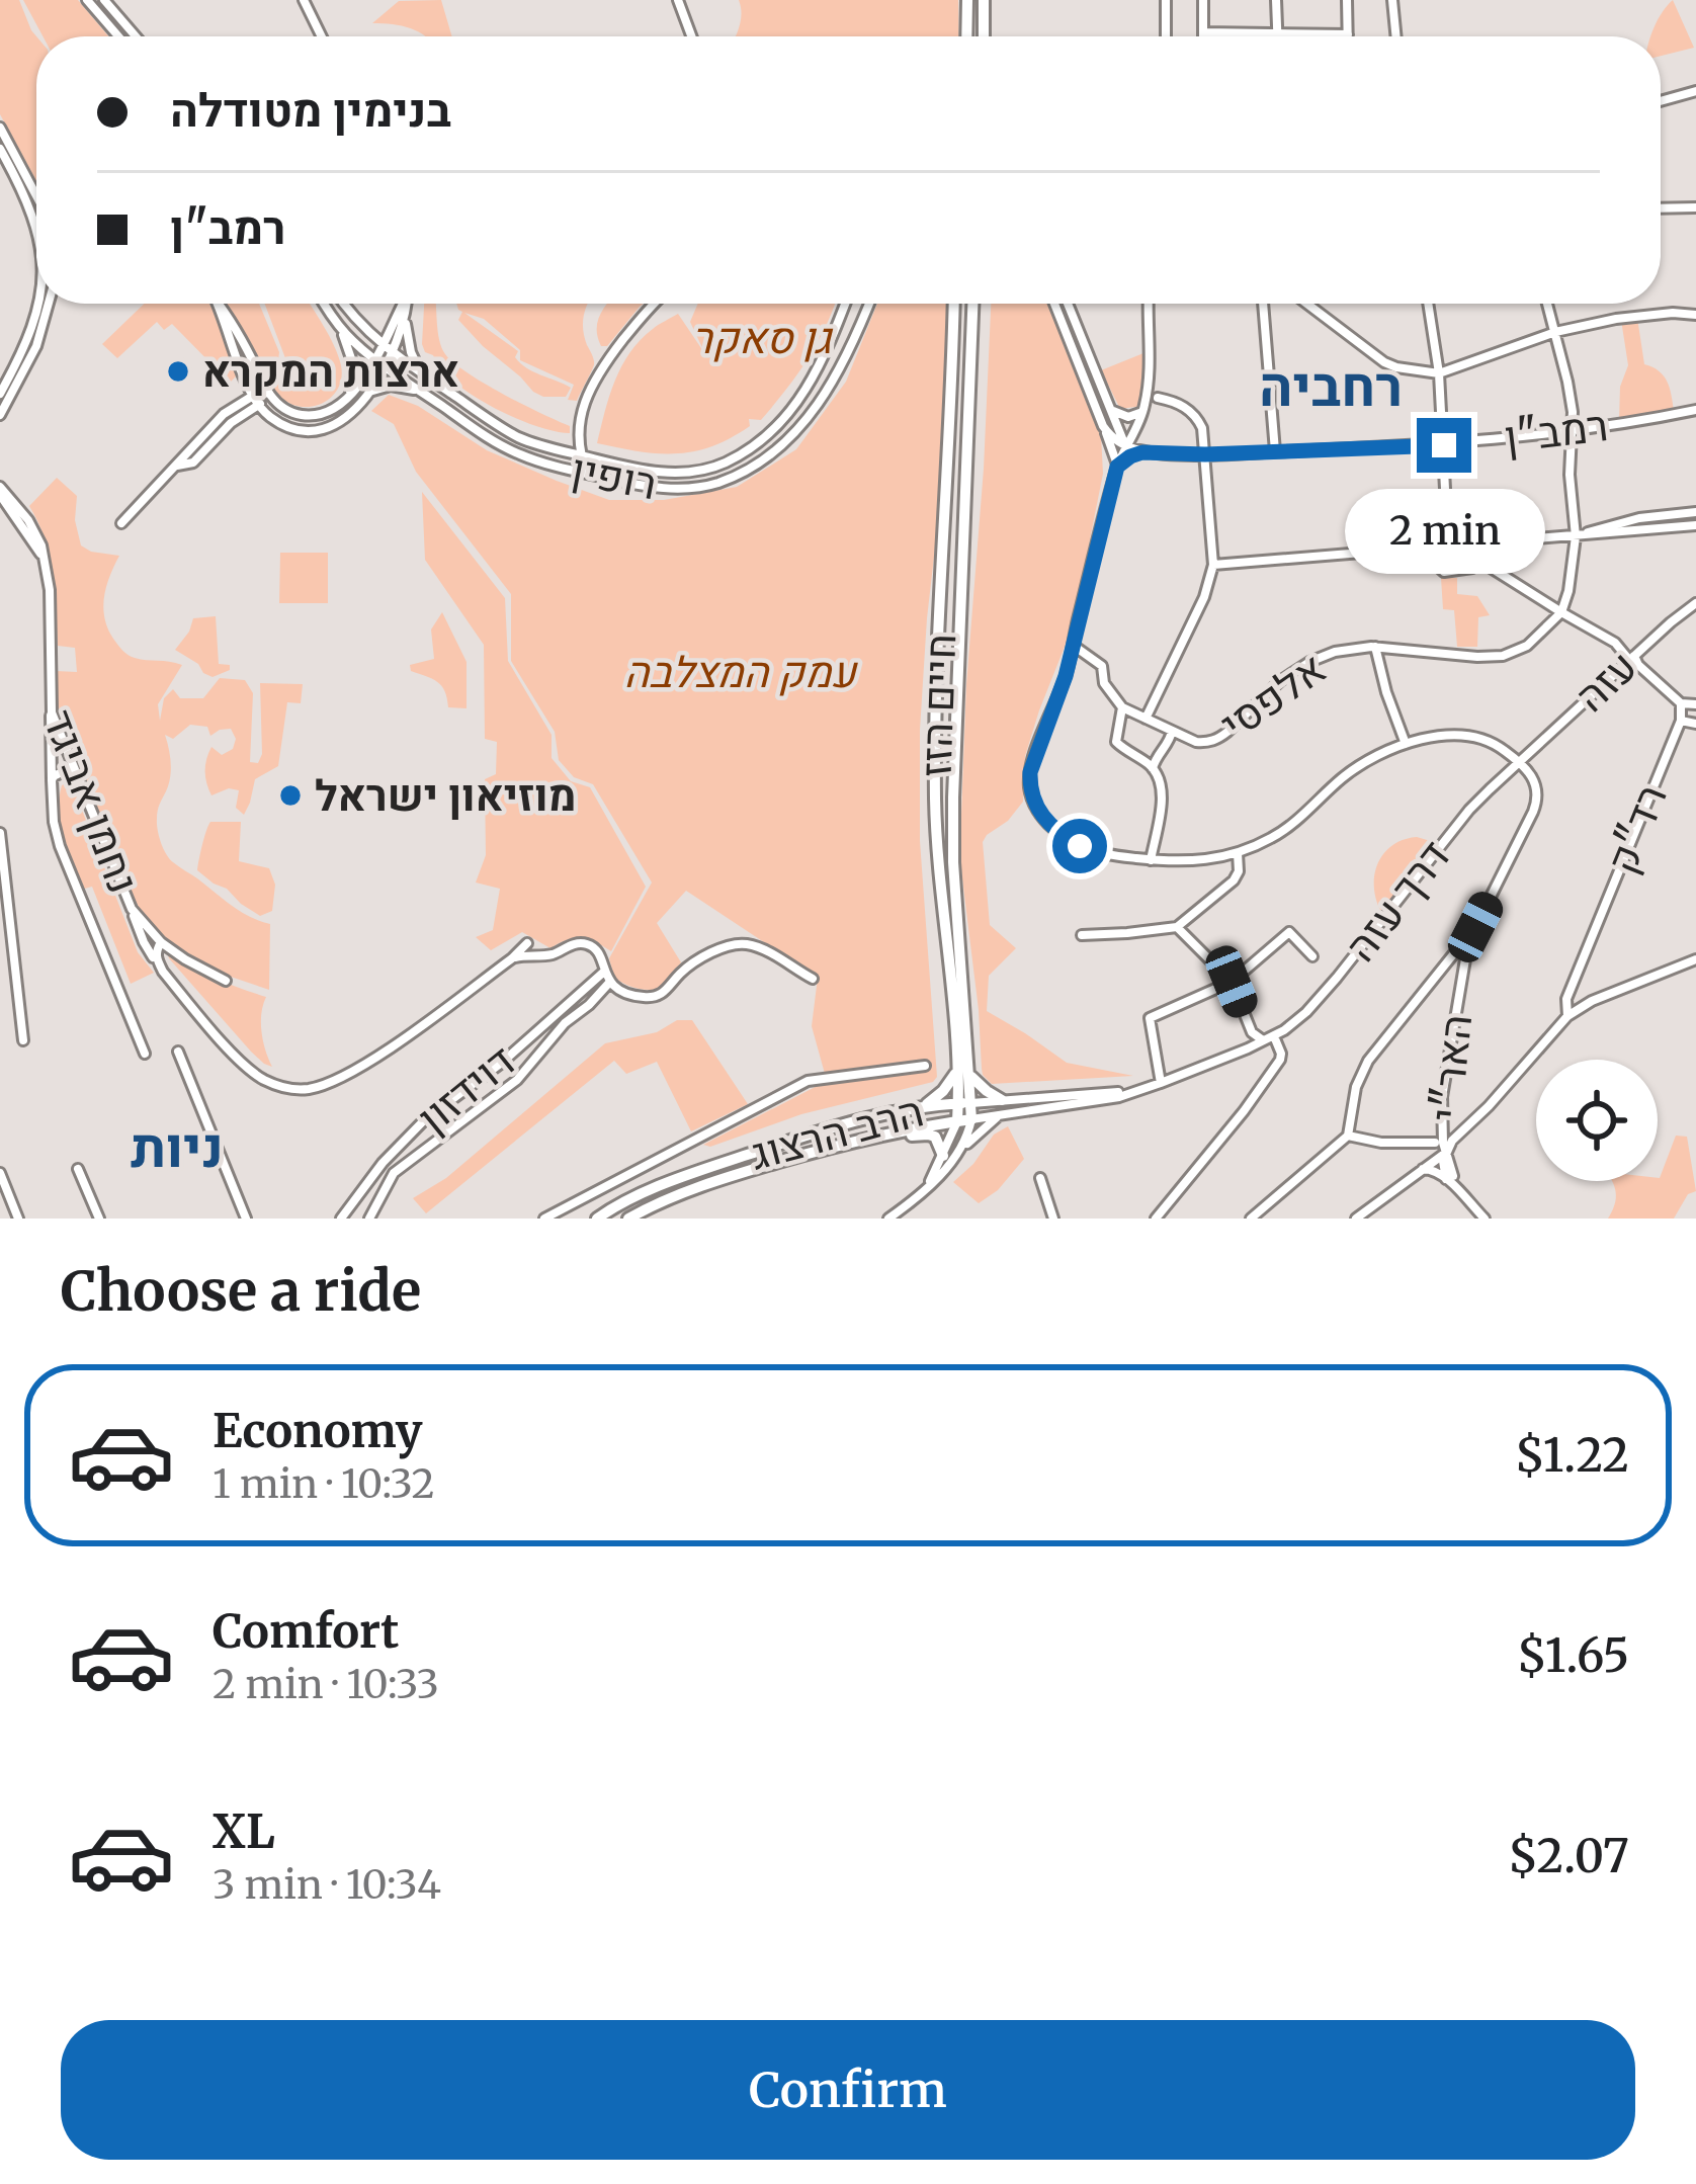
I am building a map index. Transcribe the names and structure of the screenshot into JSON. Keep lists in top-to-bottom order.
{
  "streets": {
    "main road": ["חיים הזז", "הרב הרצוג"],
    "street": [
      "רמב\"ן",
      "רופין",
      "עזה",
      "אלפסי",
      "נחמן אביגד",
      "רד\"ק",
      "דרך עזה",
      "האר\"י",
      "דוידזון"
    ]
  },
  "crossings": [
    ["עזה", "דרך עזה"],
    ["עזה", "האר\"י"],
    ["חיים הזז", "הרב הרצוג"],
    ["דרך עזה", "האר\"י"],
    ["דרך עזה", "הרב הרצוג"]
  ],
  "districts": ["רחביה", "ניות"],
  "parks": ["גן סאקר", "עמק המצלבה"],
  "places": ["ארצות המקרא", "מוזיאון ישראל"],
  "page": {
    "banner": ["בנימין מטודלה", "רמב\"ן"],
    "bubble": "2 min",
    "heading": "Choose a ride",
    "list": [
      {
        "name": "Economy",
        "note": "1 min · 10:32",
        "value": "$1.22"
      },
      {
        "name": "Comfort",
        "note": "2 min · 10:33",
        "value": "$1.65"
      },
      {
        "name": "XL",
        "note": "3 min · 10:34",
        "value": "$2.07"
      }
    ],
    "buttons": "Confirm"
  }
}
